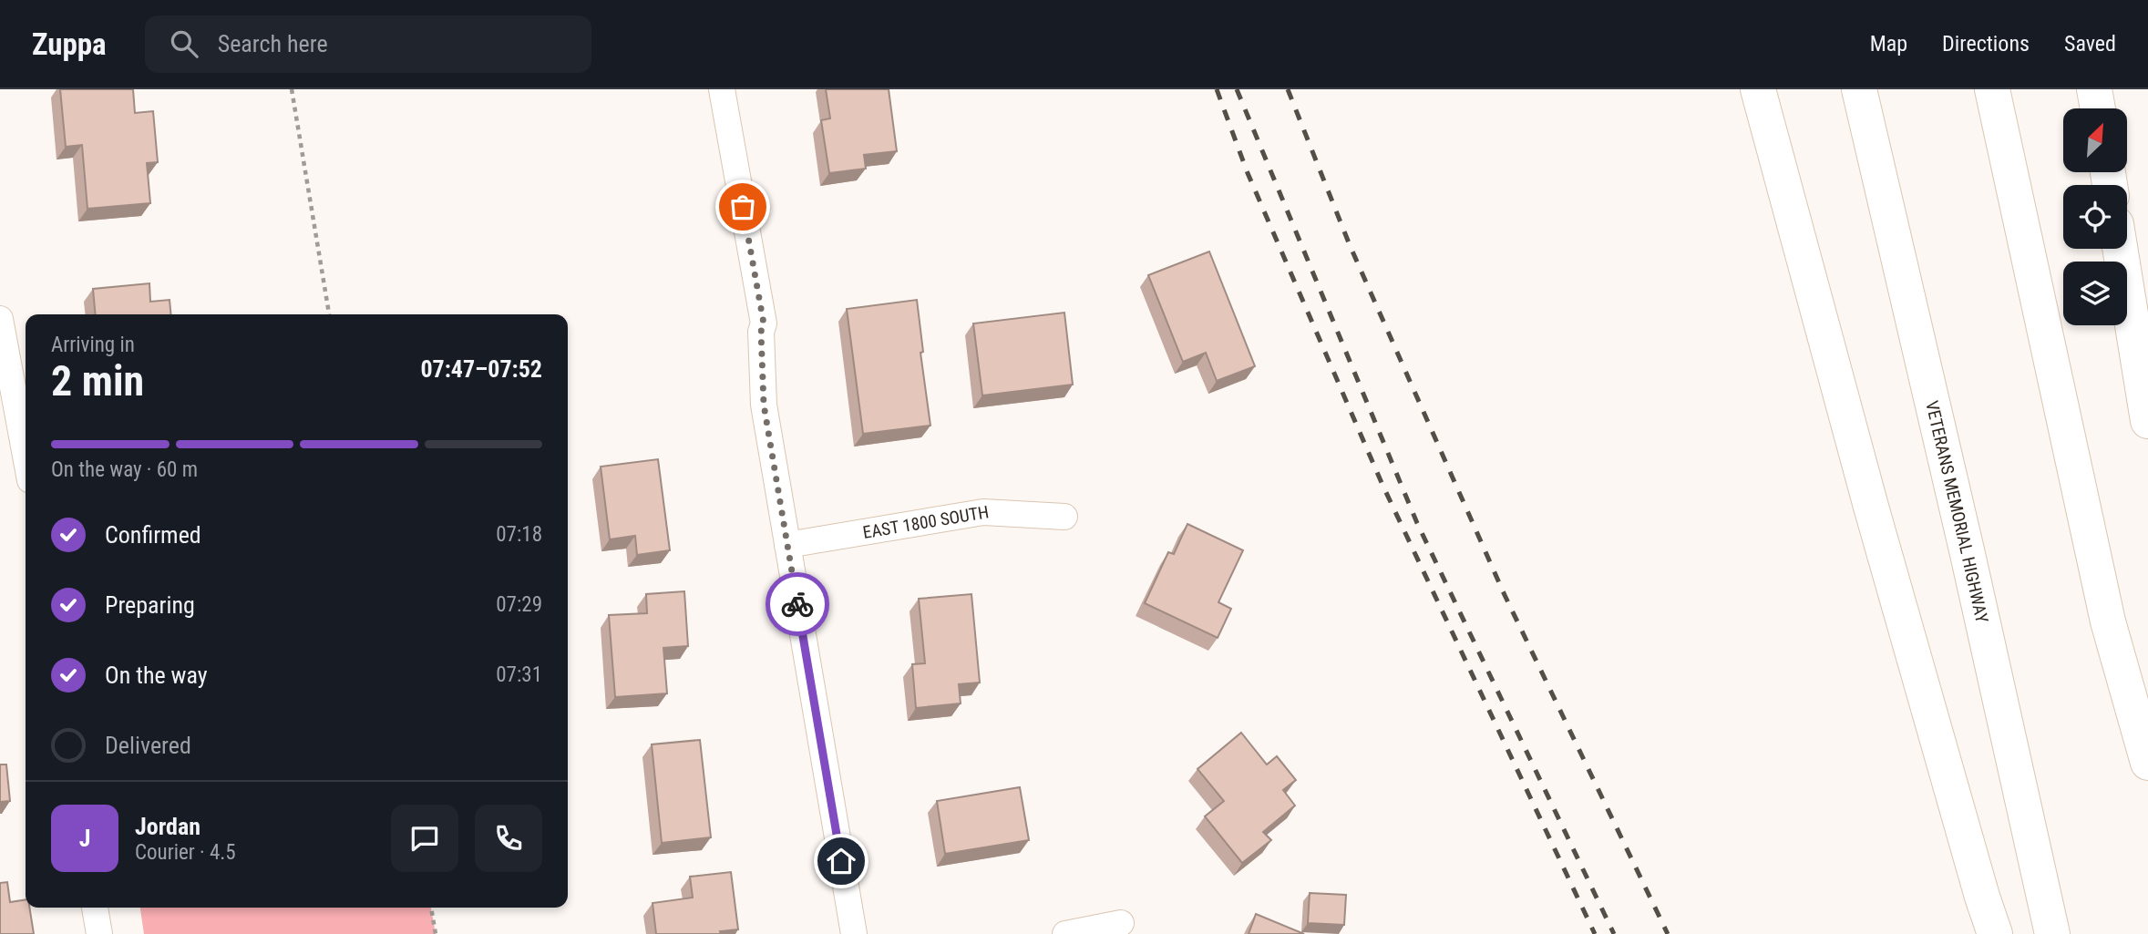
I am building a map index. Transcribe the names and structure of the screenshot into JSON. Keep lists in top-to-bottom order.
{
  "streets": {
    "highway": ["VETERANS MEMORIAL HIGHWAY"],
    "street": ["EAST 1800 SOUTH"]
  },
  "north": "top right",
  "page": {
    "header": "Zuppa",
    "search": "Search here",
    "nav": ["Map", "Directions", "Saved"],
    "heading": ["2 min", "Arriving in", "07:47–07:52"],
    "panel": ["Jordan", "Courier · 4.5"],
    "bar": "On the way · 60 m",
    "list": [
      ["Confirmed", "07:18"],
      ["Preparing", "07:29"],
      ["On the way", "07:31"],
      "Delivered"
    ],
    "round": "J"
  }
}
